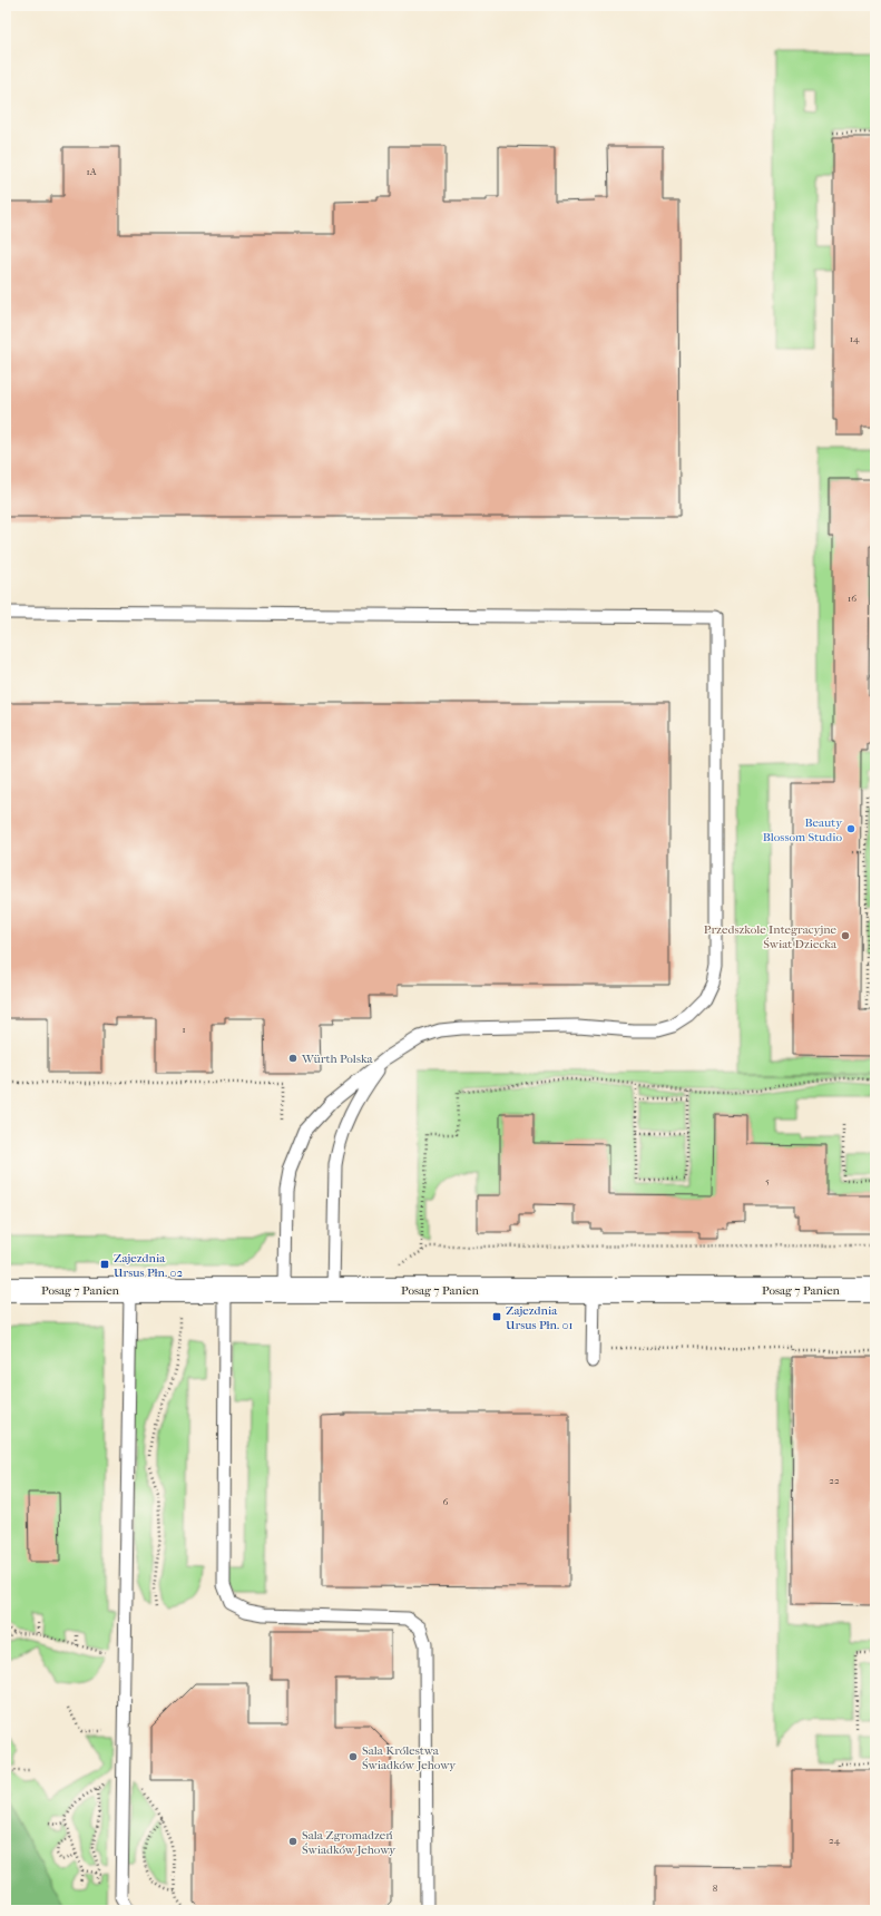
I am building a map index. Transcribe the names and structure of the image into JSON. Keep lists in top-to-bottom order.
{
  "streets": {
    "street": ["Posag 7 Panien"]
  },
  "places": {
    "other": [
      "Beauty Blossom Studio",
      "Przedszkole Integracyjne Świat Dziecka",
      "Würth Polska",
      "Sala Królestwa Świadków Jehowy",
      "Sala Zgromadzeń Świadków Jehowy"
    ],
    "transit": ["Zajezdnia Ursus Płn. 02", "Zajezdnia Ursus Płn. 01"]
  },
  "house_numbers": [
    "1A",
    "14",
    "16",
    "1",
    "5",
    "22",
    "6",
    "24",
    "8"
  ]
}
